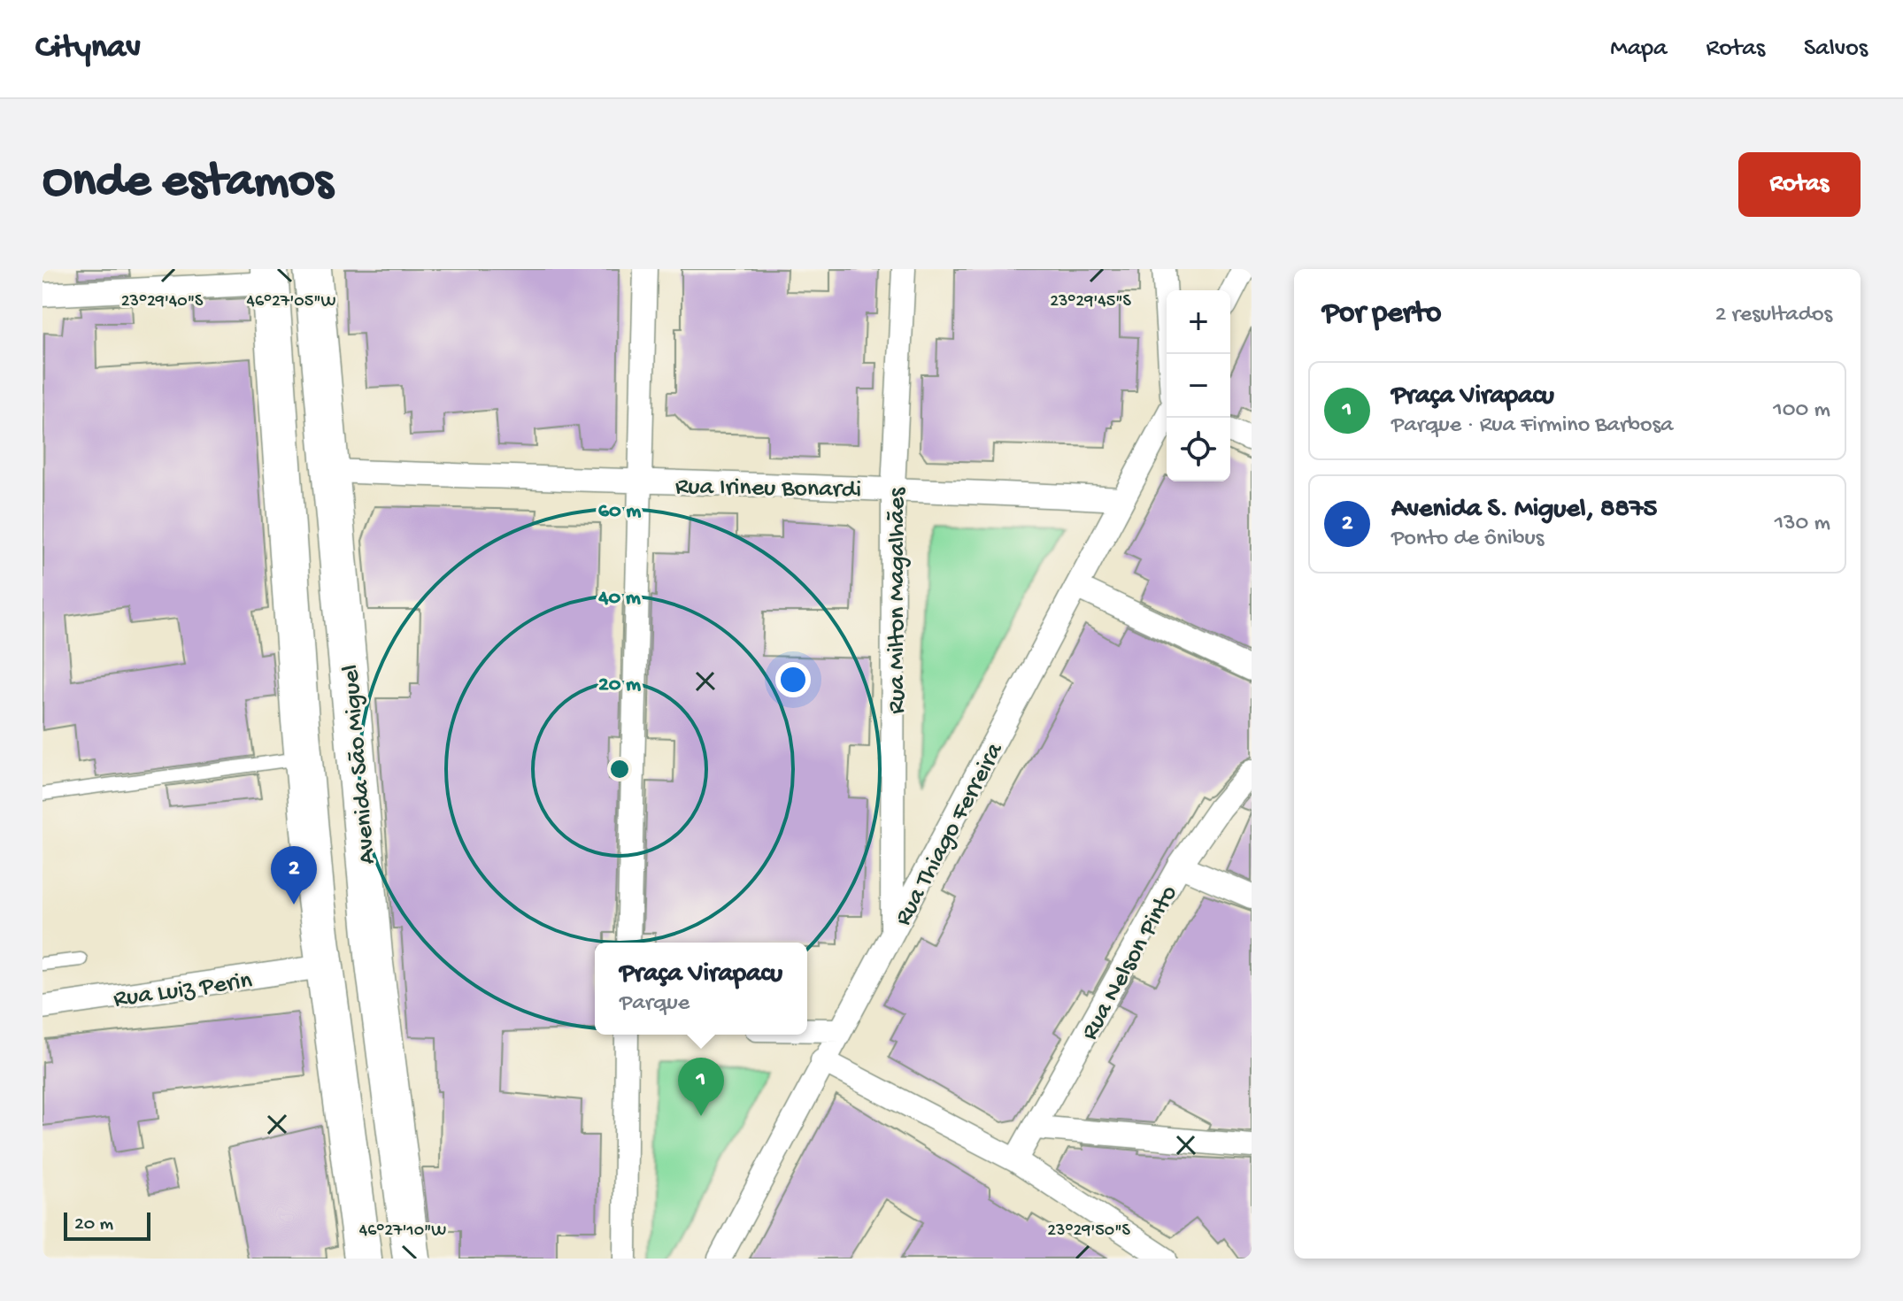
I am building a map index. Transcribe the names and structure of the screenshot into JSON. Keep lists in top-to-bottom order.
{
  "streets": {
    "main road": ["Avenida São Miguel"],
    "street": [
      "Rua Irineu Bonardi",
      "Rua Milton Magalhães",
      "Rua Thiago Ferreira",
      "Rua Nelson Pinto",
      "Rua Luiz Perin"
    ]
  },
  "crossings": [
    ["Rua Irineu Bonardi", "Rua Milton Magalhães"],
    ["Rua Irineu Bonardi", "Avenida São Miguel"],
    ["Rua Irineu Bonardi", "Rua Thiago Ferreira"],
    ["Rua Milton Magalhães", "Rua Thiago Ferreira"],
    ["Avenida São Miguel", "Rua Luiz Perin"]
  ],
  "scale_bar": "20 m",
  "page": {
    "header": "Citynav",
    "nav": ["Mapa", "Rotas", "Salvos"],
    "buttons": "Rotas",
    "title": "Onde estamos",
    "heading": ["Por perto", "2 resultados"],
    "map_buttons": ["+", "−"],
    "list": [
      {
        "mark": "1",
        "name": "Praça Virapacu",
        "note": "Parque · Rua Firmino Barbosa",
        "value": "100 m"
      },
      {
        "mark": "2",
        "name": "Avenida S. Miguel, 8875",
        "note": "Ponto de ônibus",
        "value": "130 m"
      }
    ],
    "pins": ["2", "1"],
    "popup": ["Praça Virapacu", "Parque"],
    "scale": "20 m"
  },
  "coordinates": [
    "46°27'05\"W",
    "23°29'40\"S",
    "23°29'45\"S",
    "23°29'50\"S",
    "46°27'10\"W"
  ],
  "rings": ["60 m", "40 m", "20 m"]
}
